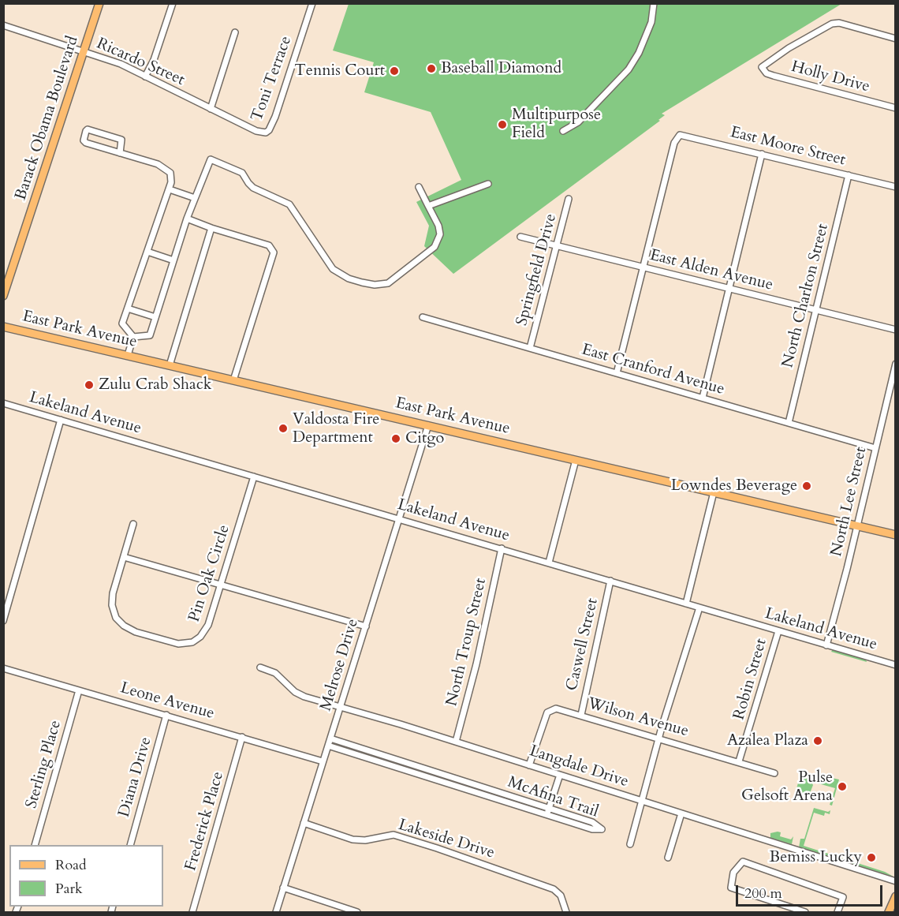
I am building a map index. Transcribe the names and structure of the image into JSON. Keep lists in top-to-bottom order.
{
  "streets": {
    "main road": ["Barack Obama Boulevard", "East Park Avenue"],
    "street": [
      "Ricardo Street",
      "Holly Drive",
      "Toni Terrace",
      "East Moore Street",
      "Springfield Drive",
      "East Alden Avenue",
      "North Charlton Street",
      "East Cranford Avenue",
      "Lakeland Avenue",
      "North Lee Street",
      "Pin Oak Circle",
      "North Troup Street",
      "Caswell Street",
      "Melrose Drive",
      "Robin Street",
      "Leone Avenue",
      "Wilson Avenue",
      "Sterling Place",
      "Langdale Drive",
      "Diana Drive",
      "McAfina Trail",
      "Frederick Place",
      "Lakeside Drive"
    ]
  },
  "crossings": [
    ["Ricardo Street", "Toni Terrace"],
    ["Ricardo Street", "Barack Obama Boulevard"],
    ["East Moore Street", "East Alden Avenue"],
    ["East Moore Street", "North Charlton Street"],
    ["Springfield Drive", "East Alden Avenue"],
    ["Springfield Drive", "East Cranford Avenue"],
    ["East Alden Avenue", "North Charlton Street"],
    ["North Charlton Street", "East Cranford Avenue"],
    ["East Park Avenue", "North Lee Street"],
    ["East Park Avenue", "Melrose Drive"],
    ["East Cranford Avenue", "North Lee Street"],
    ["Lakeland Avenue", "North Lee Street"],
    ["Lakeland Avenue", "Pin Oak Circle"],
    ["Lakeland Avenue", "North Troup Street"],
    ["Lakeland Avenue", "Caswell Street"],
    ["Lakeland Avenue", "Melrose Drive"],
    ["Lakeland Avenue", "Robin Street"],
    ["North Troup Street", "Langdale Drive"],
    ["Caswell Street", "Wilson Avenue"],
    ["Melrose Drive", "Leone Avenue"],
    ["Melrose Drive", "Langdale Drive"],
    ["Melrose Drive", "McAfina Trail"],
    ["Melrose Drive", "Lakeside Drive"],
    ["Robin Street", "Wilson Avenue"],
    ["Leone Avenue", "Sterling Place"],
    ["Leone Avenue", "Diana Drive"],
    ["Leone Avenue", "Frederick Place"],
    ["Wilson Avenue", "Langdale Drive"]
  ],
  "places": [
    "Baseball Diamond",
    "Tennis Court",
    "Multipurpose Field",
    "Zulu Crab Shack",
    "Valdosta Fire Department",
    "Citgo",
    "Lowndes Beverage",
    "Azalea Plaza",
    "Pulse Gelsoft Arena",
    "Bemiss Lucky"
  ],
  "legend": ["Road", "Park"],
  "scale_bar": "200 m"
}
